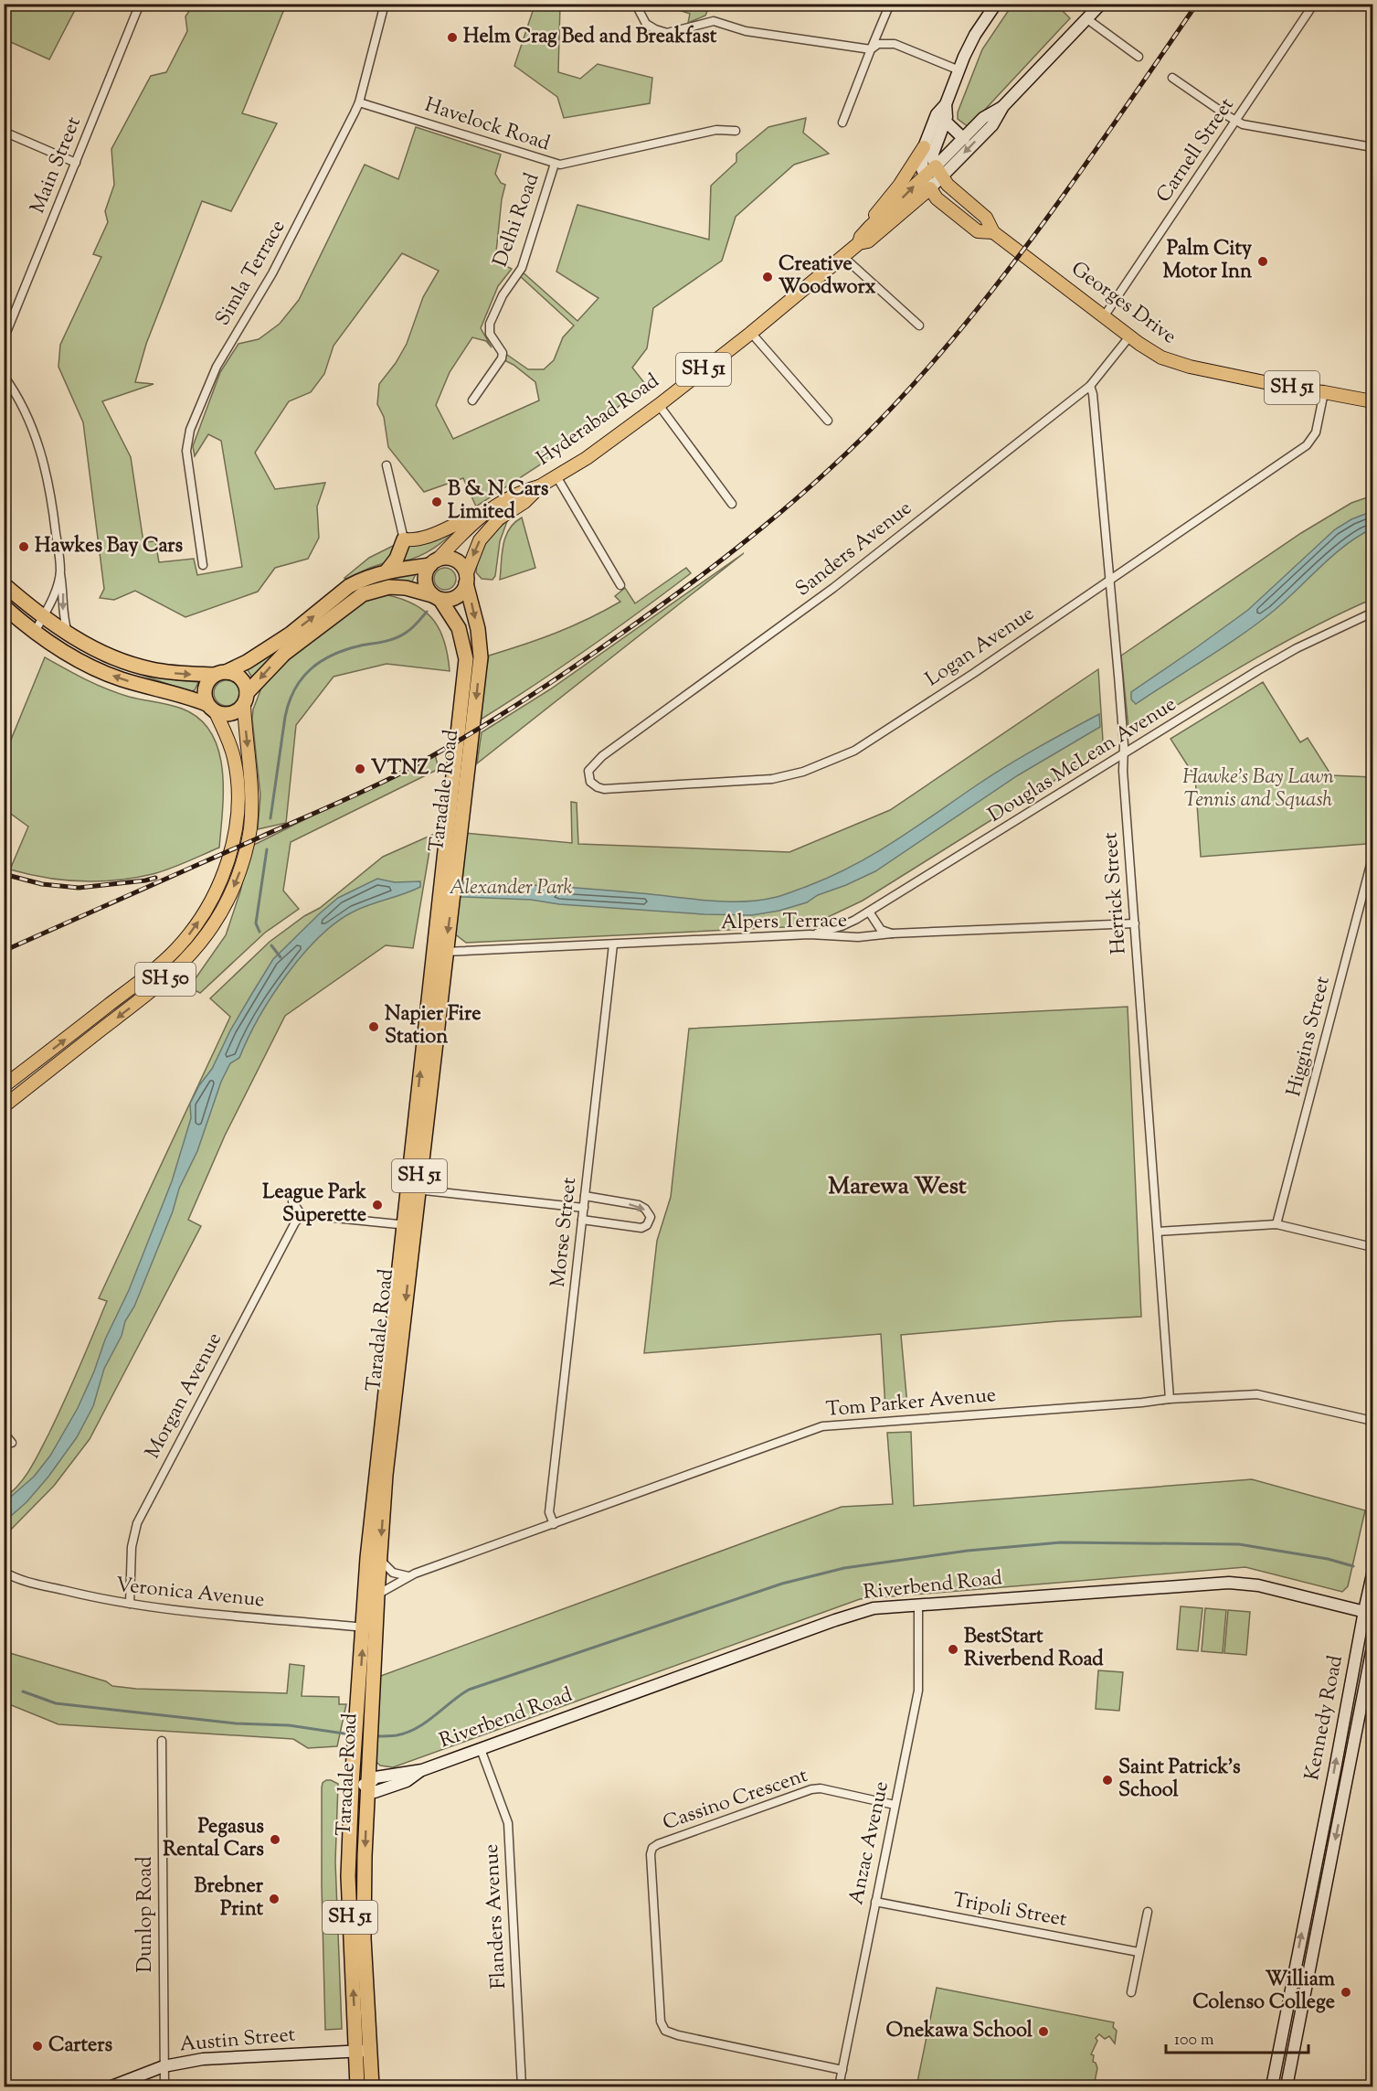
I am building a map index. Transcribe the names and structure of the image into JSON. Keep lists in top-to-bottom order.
{
  "streets": {
    "highway": ["SH 51", "Taradale Road"],
    "main road": [
      "Georges Drive",
      "Hyderabad Road",
      "SH 50",
      "Riverbend Road",
      "Kennedy Road",
      "Austin Street"
    ],
    "street": [
      "Havelock Road",
      "Carnell Street",
      "Main Street",
      "Delhi Road",
      "Simla Terrace",
      "Sanders Avenue",
      "Logan Avenue",
      "Douglas McLean Avenue",
      "Herrick Street",
      "Alpers Terrace",
      "Higgins Street",
      "Morse Street",
      "Morgan Avenue",
      "Tom Parker Avenue",
      "Veronica Avenue",
      "Cassino Crescent",
      "Anzac Avenue",
      "Tripoli Street",
      "Dunlop Road",
      "Flanders Avenue"
    ]
  },
  "crossings": [
    ["Havelock Road", "Delhi Road"],
    ["Havelock Road", "Simla Terrace"],
    ["Carnell Street", "Georges Drive"],
    ["Georges Drive", "Hyderabad Road"],
    ["Georges Drive", "Sanders Avenue"],
    ["Georges Drive", "Logan Avenue"],
    ["SH 51", "Hyderabad Road"],
    ["SH 51", "Taradale Road"],
    ["Hyderabad Road", "Taradale Road"],
    ["Sanders Avenue", "Logan Avenue"],
    ["Sanders Avenue", "Herrick Street"],
    ["Logan Avenue", "Herrick Street"],
    ["Douglas McLean Avenue", "Herrick Street"],
    ["Douglas McLean Avenue", "Alpers Terrace"],
    ["Taradale Road", "Alpers Terrace"],
    ["Taradale Road", "Tom Parker Avenue"],
    ["Taradale Road", "Riverbend Road"],
    ["Taradale Road", "Veronica Avenue"],
    ["Taradale Road", "Austin Street"],
    ["Herrick Street", "Alpers Terrace"],
    ["Herrick Street", "Tom Parker Avenue"],
    ["Alpers Terrace", "Morse Street"],
    ["Morse Street", "Tom Parker Avenue"],
    ["Morgan Avenue", "Veronica Avenue"],
    ["Riverbend Road", "Kennedy Road"],
    ["Riverbend Road", "Anzac Avenue"],
    ["Riverbend Road", "Flanders Avenue"],
    ["Cassino Crescent", "Anzac Avenue"],
    ["Anzac Avenue", "Tripoli Street"],
    ["Dunlop Road", "Austin Street"]
  ],
  "districts": ["Marewa West"],
  "parks": ["Hawke's Bay Lawn Tennis and Squash", "Alexander Park"],
  "places": [
    "Helm Crag Bed and Breakfast",
    "Palm City Motor Inn",
    "Creative Woodworx",
    "B & N Cars Limited",
    "Hawkes Bay Cars",
    "VTNZ",
    "Napier Fire Station",
    "League Park Superette",
    "BestStart Riverbend Road",
    "Saint Patrick's School",
    "Pegasus Rental Cars",
    "Brebner Print",
    "William Colenso College",
    "Onekawa School",
    "Carters"
  ],
  "scale_bar": "100 m"
}
